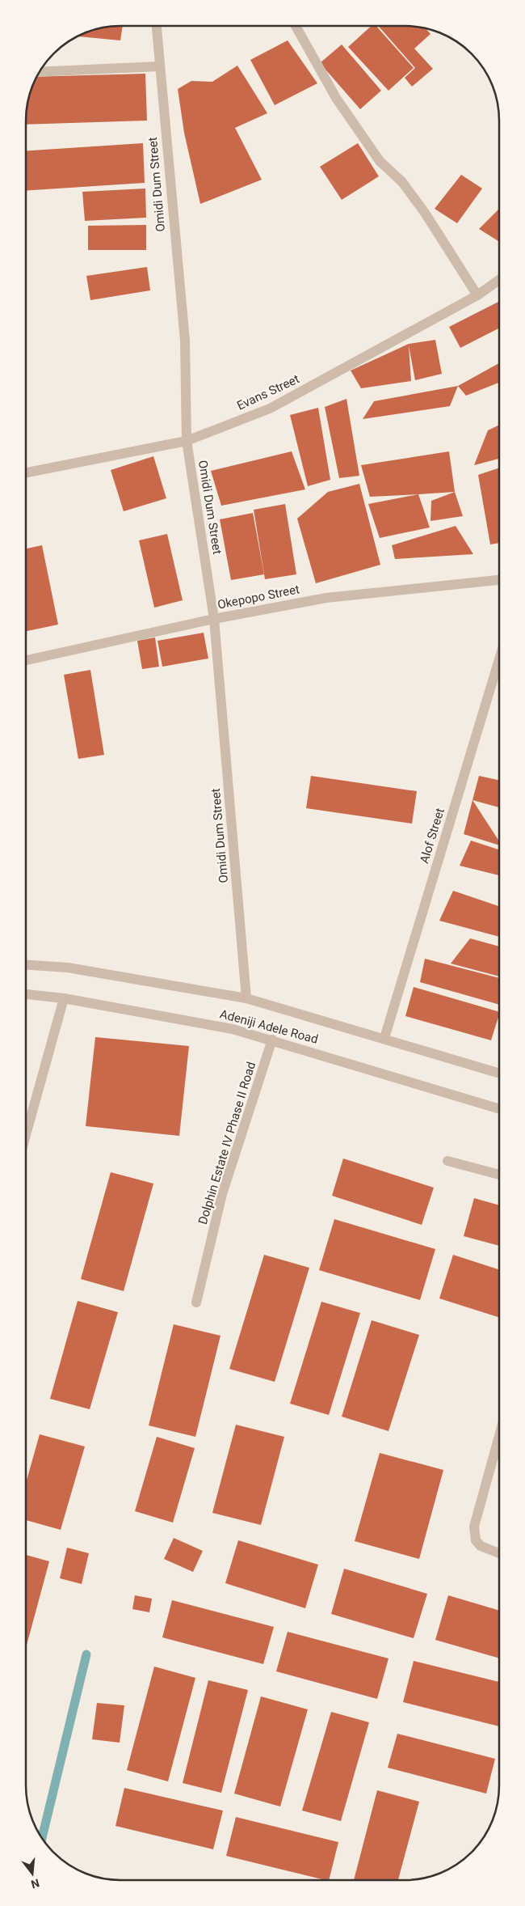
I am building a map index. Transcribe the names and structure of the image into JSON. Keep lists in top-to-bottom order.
{
  "streets": {
    "street": [
      "Omidi Dum Street",
      "Evans Street",
      "Okepopo Street",
      "Alof Street",
      "Adeniji Adele Road",
      "Dolphin Estate IV Phase II Road"
    ]
  },
  "crossings": [
    ["Omidi Dum Street", "Evans Street"],
    ["Omidi Dum Street", "Okepopo Street"],
    ["Omidi Dum Street", "Adeniji Adele Road"],
    ["Alof Street", "Adeniji Adele Road"],
    ["Adeniji Adele Road", "Dolphin Estate IV Phase II Road"]
  ],
  "north": "bottom"
}
